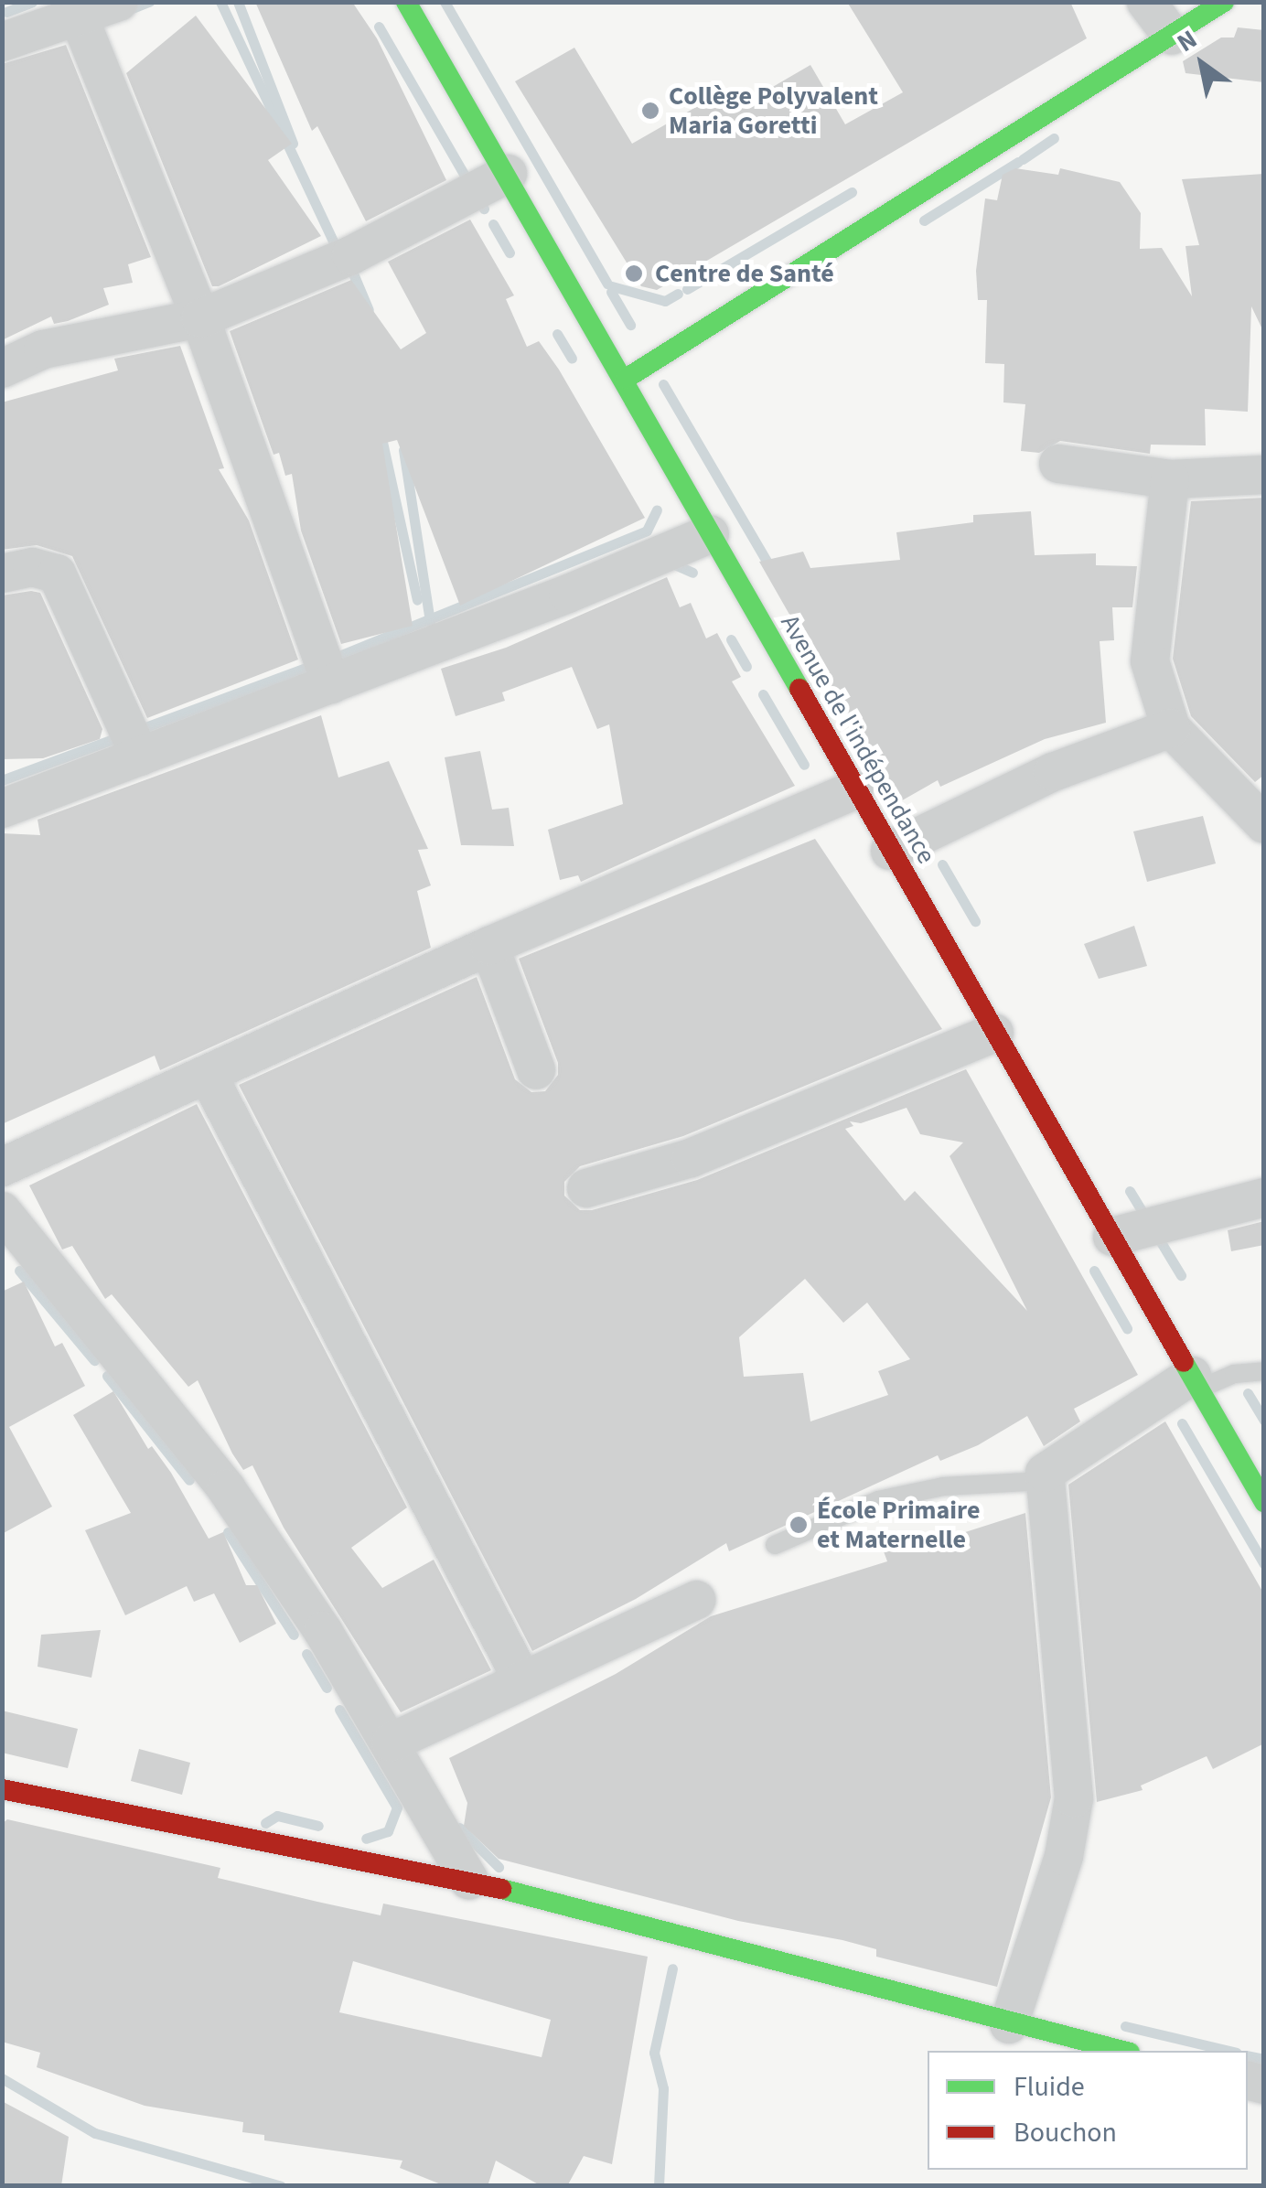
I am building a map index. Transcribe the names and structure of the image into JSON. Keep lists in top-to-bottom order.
{
  "streets": {
    "street": ["Avenue de l'indépendance"]
  },
  "places": ["Collège Polyvalent Maria Goretti", "Centre de Santé", "École Primaire et Maternelle"],
  "legend": ["Fluide", "Bouchon"],
  "north": "top left"
}
